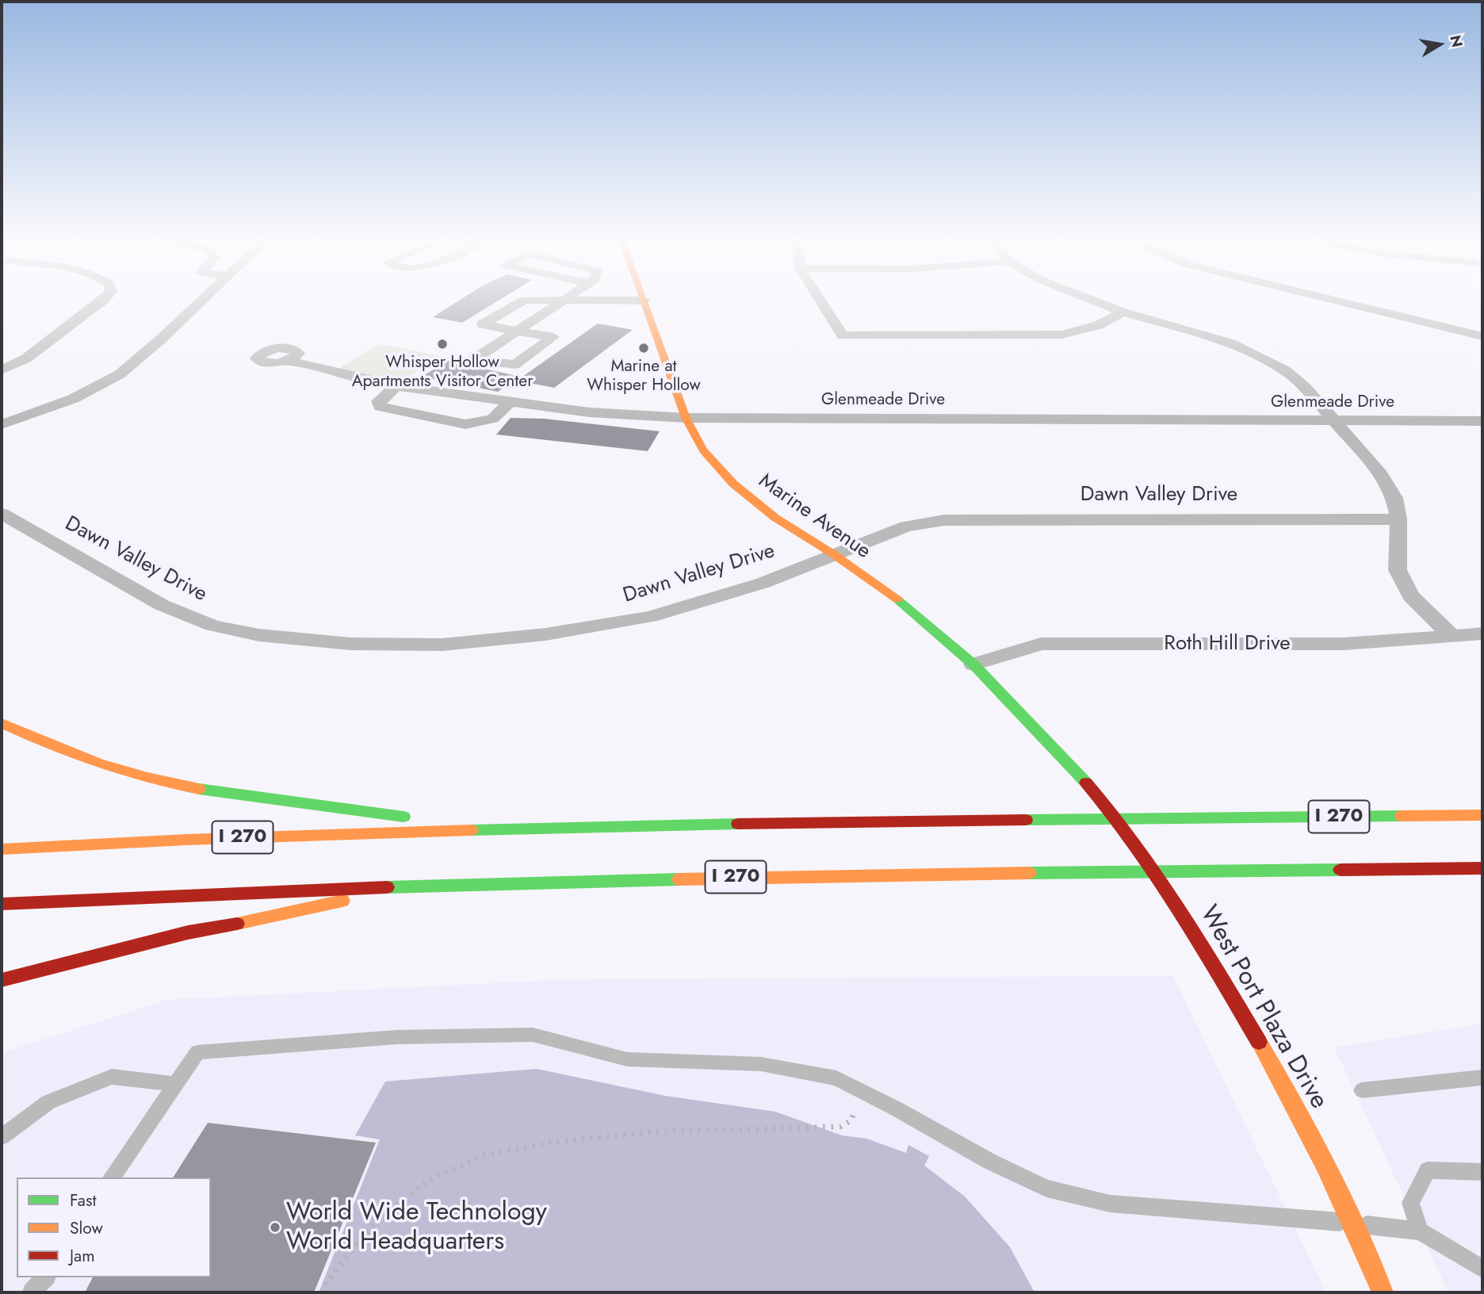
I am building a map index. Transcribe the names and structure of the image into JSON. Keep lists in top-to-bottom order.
{
  "streets": {
    "main road": ["Marine Avenue", "I 270", "West Port Plaza Drive"],
    "street": ["Glenmeade Drive", "Dawn Valley Drive", "Roth Hill Drive"]
  },
  "crossings": [
    ["Glenmeade Drive", "Marine Avenue"],
    ["Dawn Valley Drive", "Marine Avenue"],
    ["Marine Avenue", "Roth Hill Drive"],
    ["Marine Avenue", "West Port Plaza Drive"]
  ],
  "places": ["Whisper Hollow Apartments Visitor Center", "Marine at Whisper Hollow", "World Wide Technology World Headquarters"],
  "legend": ["Fast", "Slow", "Jam"],
  "north": "right"
}
